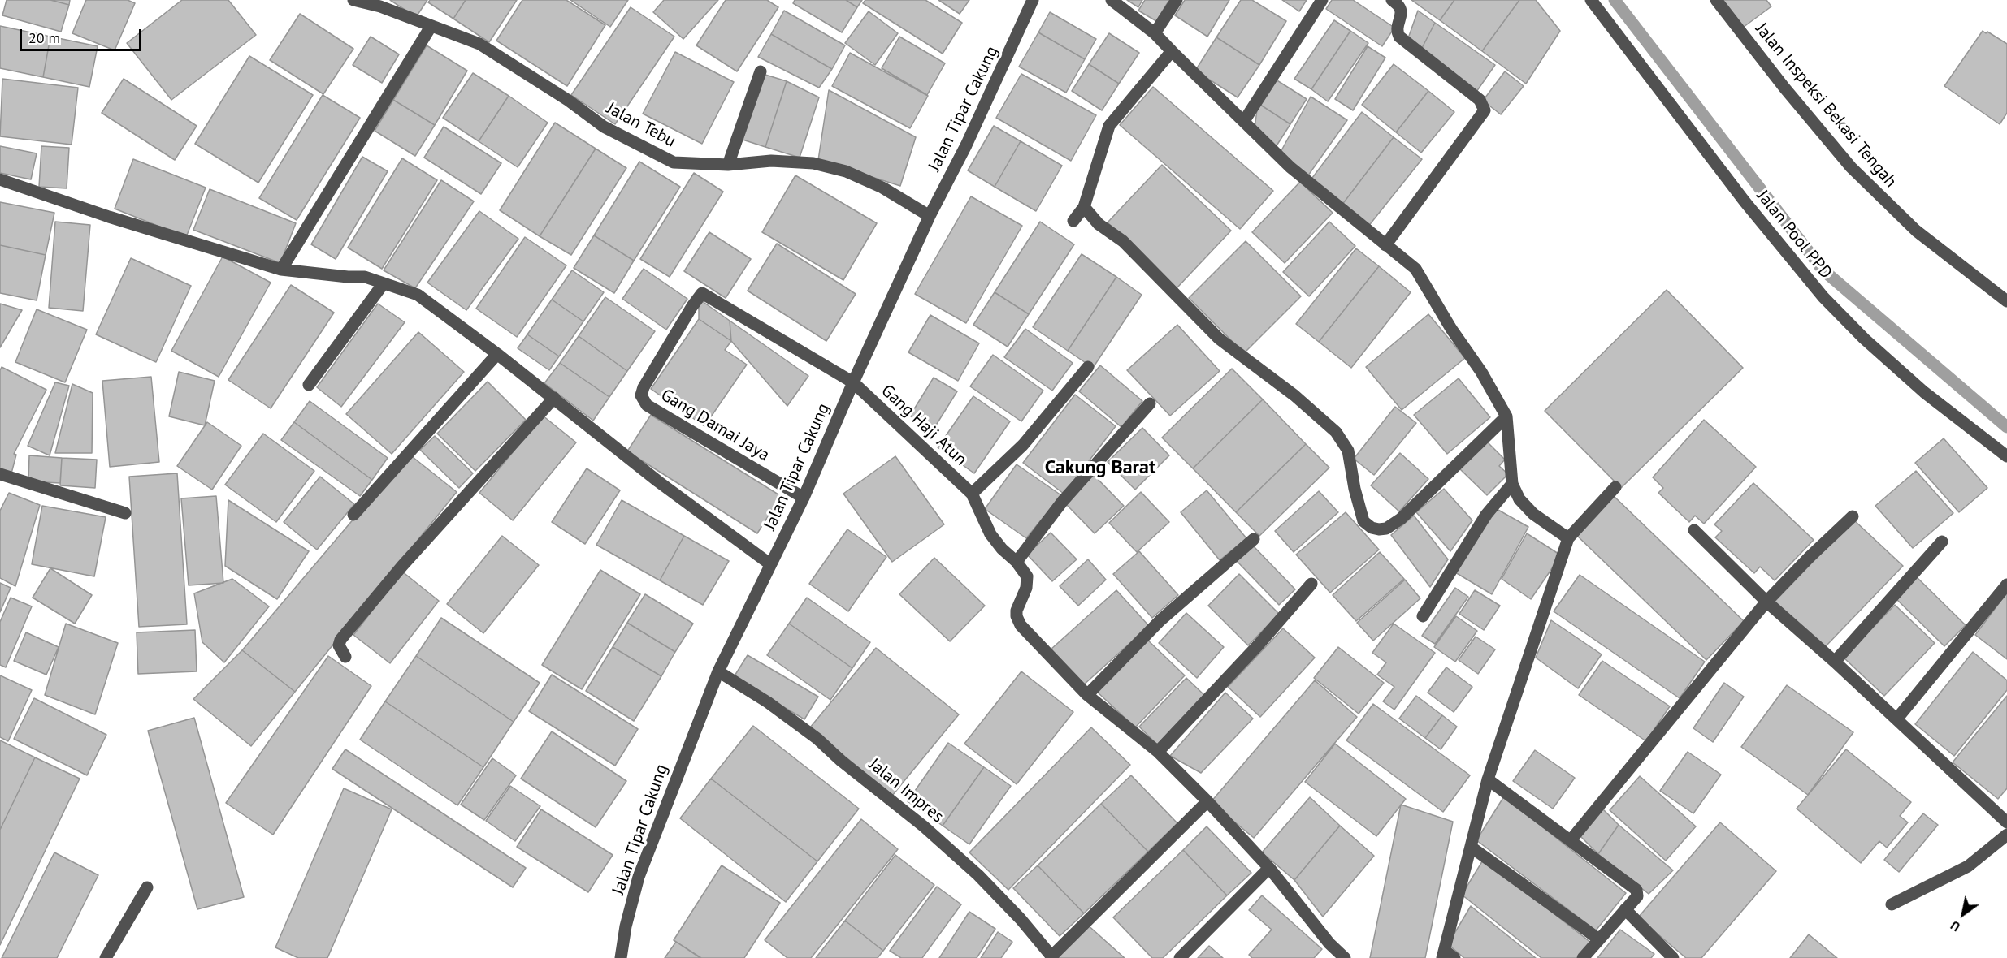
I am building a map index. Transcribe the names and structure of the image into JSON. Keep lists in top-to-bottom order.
{
  "streets": {
    "street": [
      "Jalan Inspeksi Bekasi Tengah",
      "Jalan Tipar Cakung",
      "Jalan Tebu",
      "Jalan Pool PPD",
      "Gang Damai Jaya",
      "Gang Haji Atun",
      "Jalan Impres"
    ]
  },
  "crossings": [
    ["Jalan Tipar Cakung", "Jalan Tebu"],
    ["Jalan Tipar Cakung", "Gang Damai Jaya"],
    ["Jalan Tipar Cakung", "Gang Haji Atun"],
    ["Jalan Tipar Cakung", "Jalan Impres"],
    ["Gang Damai Jaya", "Gang Haji Atun"]
  ],
  "districts": ["Cakung Barat"],
  "scale_bar": "20 m",
  "north": "bottom left"
}
